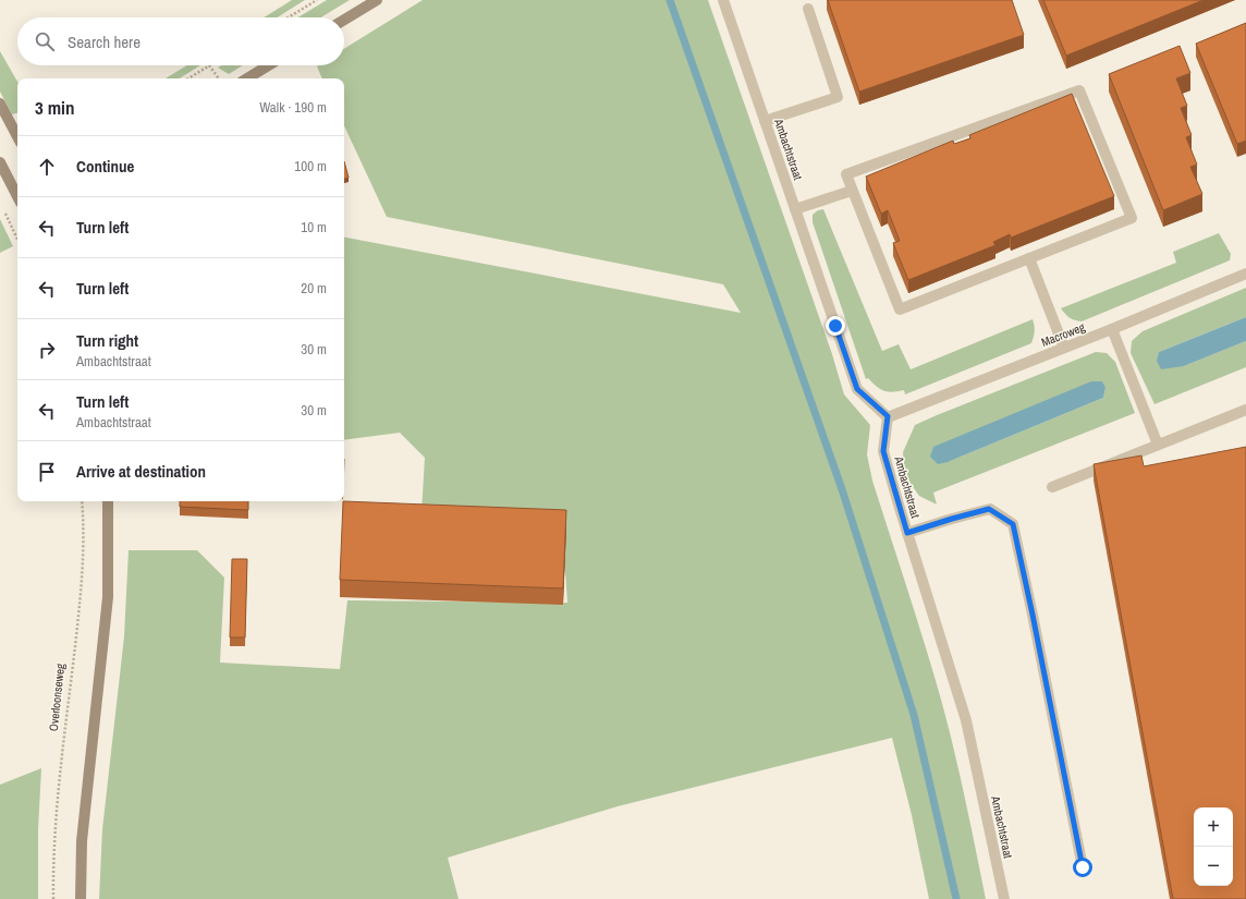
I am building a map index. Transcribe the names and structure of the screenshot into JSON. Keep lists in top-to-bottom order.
{
  "streets": {
    "street": ["Ambachtstraat", "Macroweg"],
    "path": ["Overloonseweg"]
  },
  "crossings": [
    ["Ambachtstraat", "Macroweg"]
  ],
  "page": {
    "search": "Search here",
    "heading": ["3 min", "Walk · 190 m"],
    "list": [
      ["Continue", "100 m"],
      ["Turn left", "10 m"],
      ["Turn left", "20 m"],
      ["Turn right", "Ambachtstraat", "30 m"],
      ["Turn left", "Ambachtstraat", "30 m"],
      "Arrive at destination"
    ],
    "map_buttons": ["+", "−"]
  }
}
